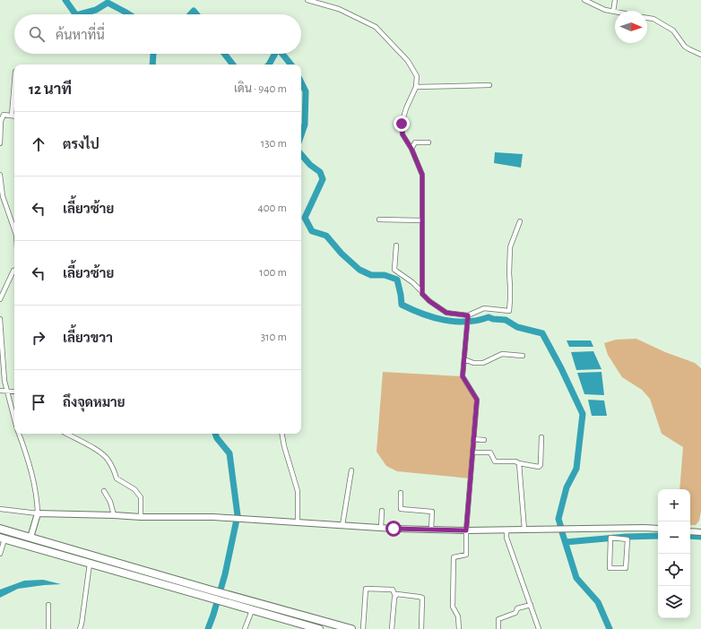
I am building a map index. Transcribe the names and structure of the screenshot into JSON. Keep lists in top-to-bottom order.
{
  "north": "right",
  "page": {
    "search": "ค้นหาที่นี่",
    "heading": ["12 นาที", "เดิน · 940 m"],
    "list": [
      ["ตรงไป", "130 m"],
      ["เลี้ยวซ้าย", "400 m"],
      ["เลี้ยวซ้าย", "100 m"],
      ["เลี้ยวขวา", "310 m"],
      "ถึงจุดหมาย"
    ],
    "map_buttons": ["+", "−"]
  }
}
